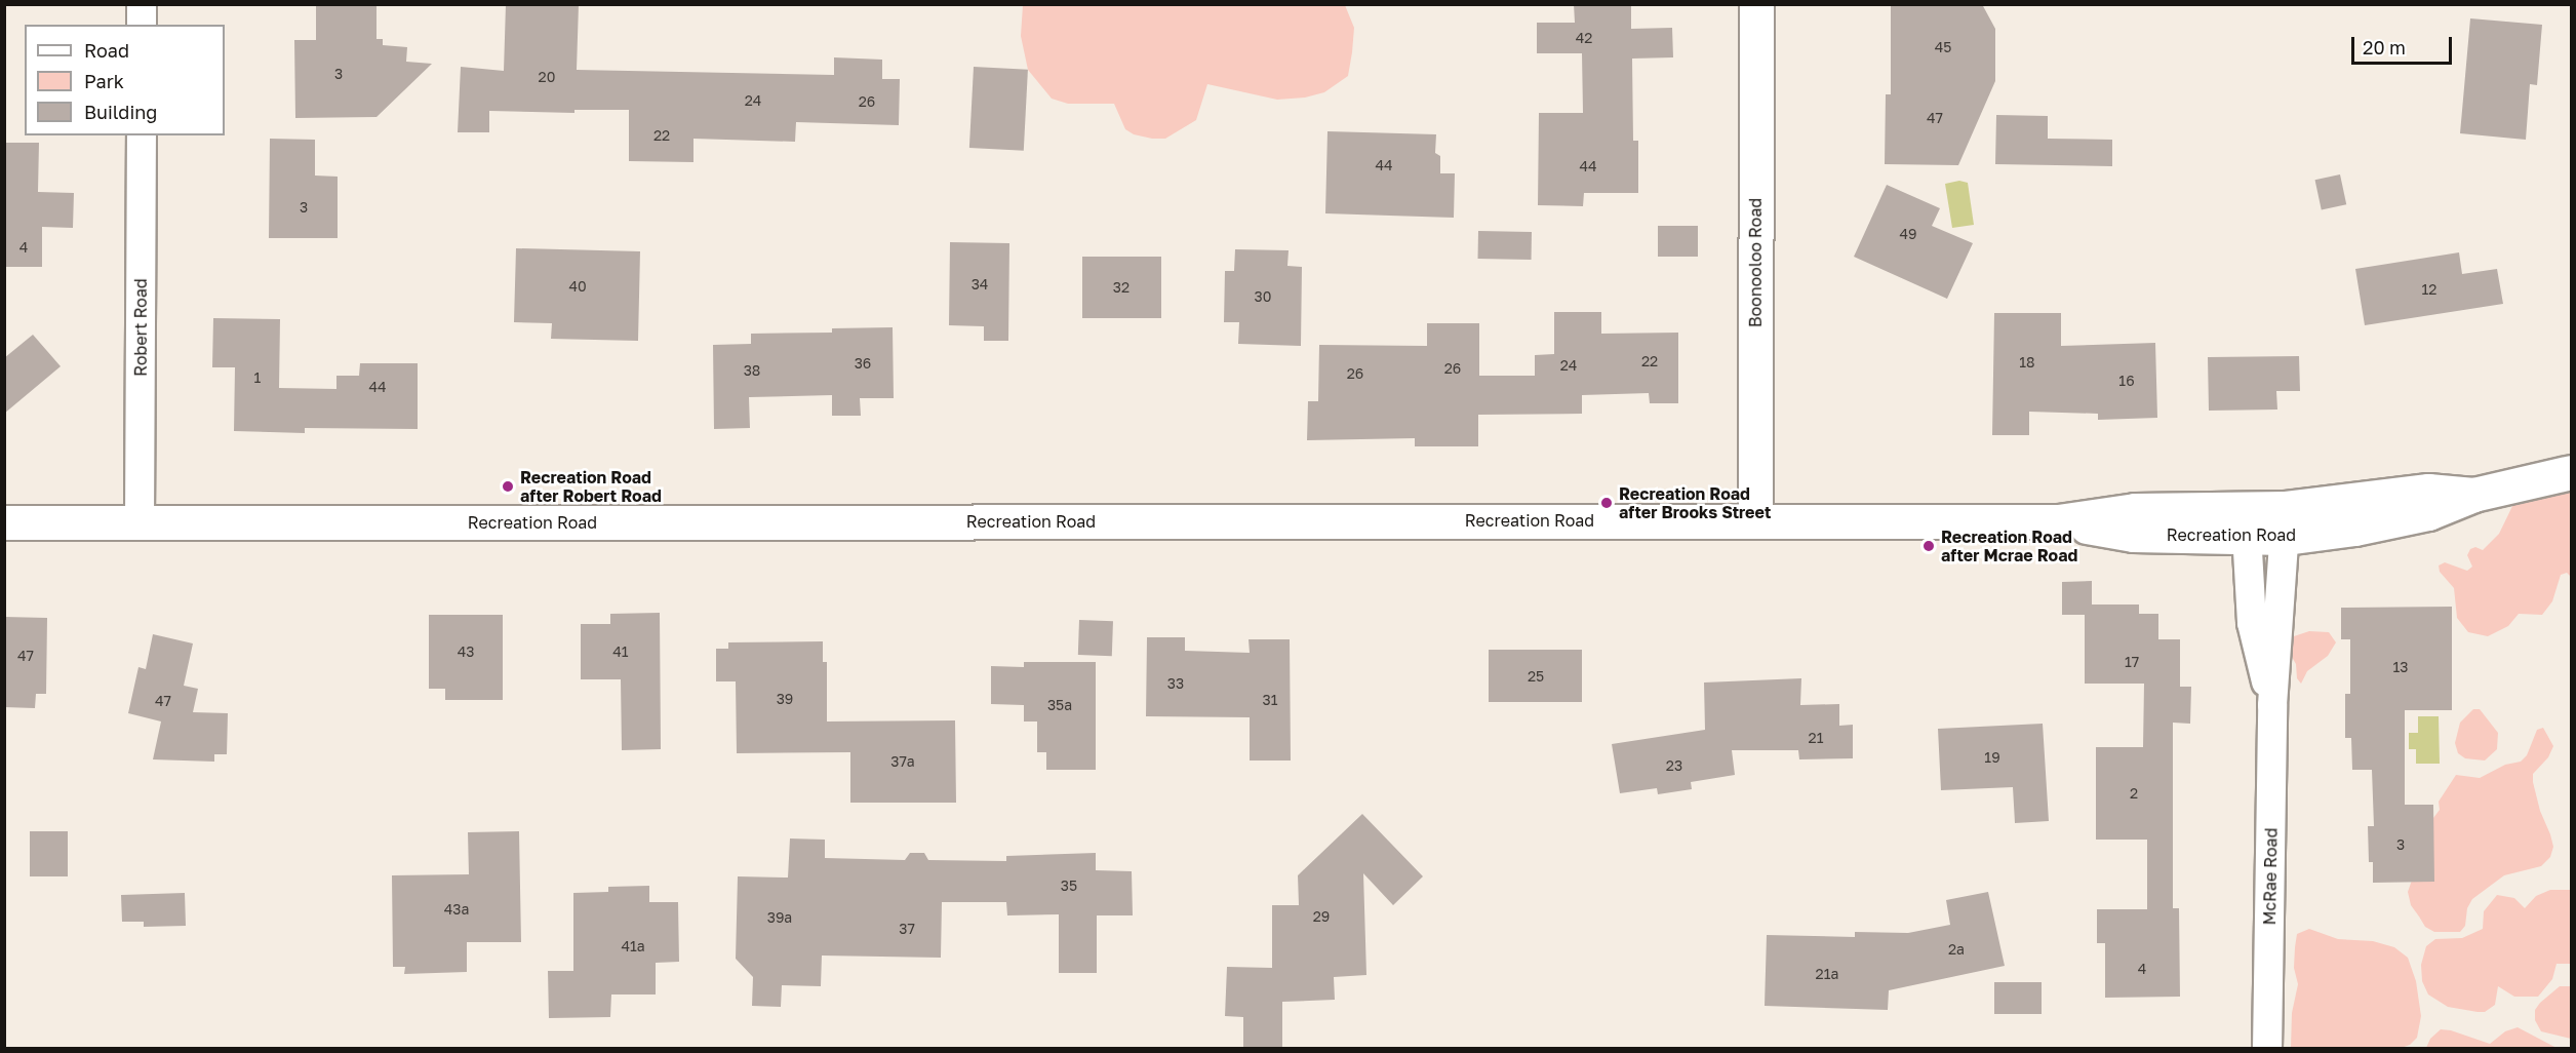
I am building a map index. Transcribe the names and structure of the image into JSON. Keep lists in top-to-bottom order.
{
  "streets": {
    "street": [
      "Boonooloo Road",
      "Robert Road",
      "Recreation Road",
      "McRae Road"
    ]
  },
  "crossings": [
    ["Boonooloo Road", "Recreation Road"],
    ["Robert Road", "Recreation Road"],
    ["Recreation Road", "McRae Road"]
  ],
  "places": ["Recreation Road after Robert Road", "Recreation Road after Brooks Street", "Recreation Road after Mcrae Road"],
  "house_numbers": [
    "42",
    "45",
    "3",
    "20",
    "24",
    "26",
    "47",
    "22",
    "44",
    "44",
    "3",
    "49",
    "4",
    "34",
    "40",
    "32",
    "12",
    "30",
    "22",
    "18",
    "36",
    "24",
    "26",
    "38",
    "26",
    "1",
    "16",
    "44",
    "43",
    "41",
    "47",
    "17",
    "13",
    "25",
    "33",
    "39",
    "31",
    "47",
    "35a",
    "21",
    "19",
    "37a",
    "23",
    "2",
    "3",
    "35",
    "43a",
    "29",
    "39a",
    "37",
    "41a",
    "2a",
    "4",
    "21a"
  ],
  "legend": ["Road", "Park", "Building"],
  "scale_bar": "20 m"
}
